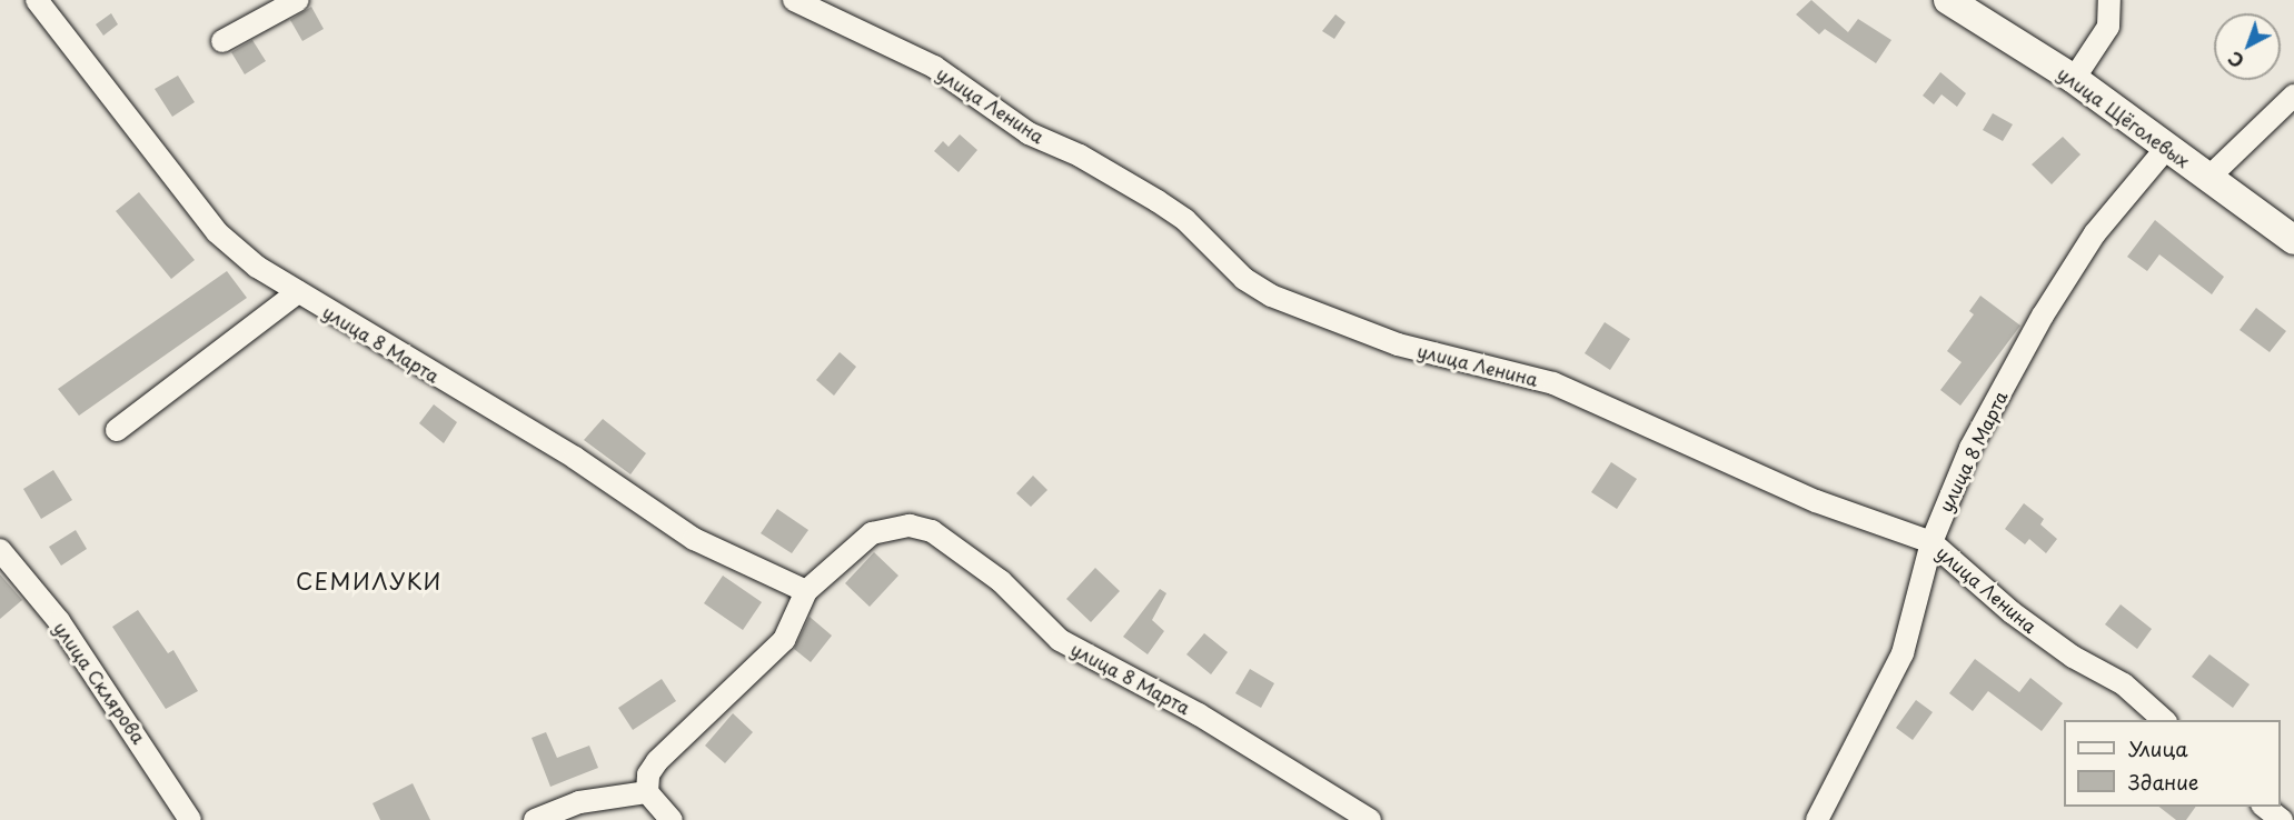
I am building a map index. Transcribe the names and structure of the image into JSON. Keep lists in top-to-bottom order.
{
  "streets": {
    "main road": ["улица Щёголевых"],
    "street": ["улица Ленина", "улица 8 Марта", "улица Склярова"]
  },
  "crossings": [
    ["улица Ленина", "улица 8 Марта"],
    ["улица Щёголевых", "улица 8 Марта"]
  ],
  "districts": ["СЕМИЛУКИ"],
  "legend": ["Улица", "Здание"],
  "north": "bottom left"
}
